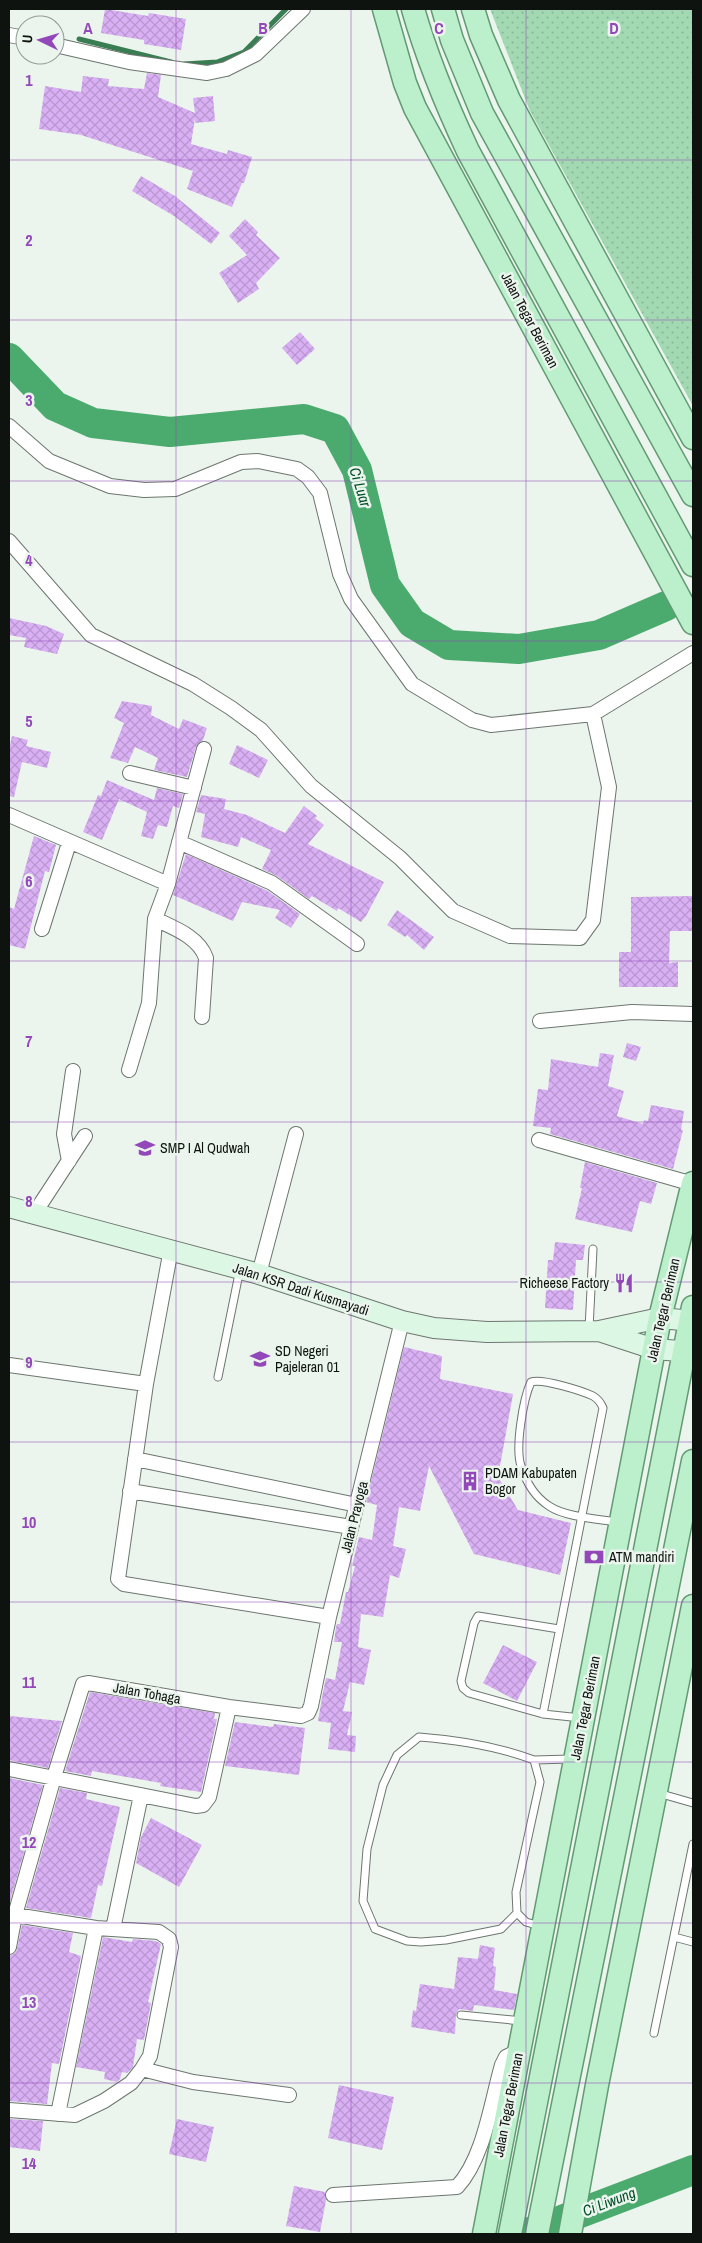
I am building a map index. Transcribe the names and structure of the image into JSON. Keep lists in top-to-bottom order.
{
  "streets": {
    "main road": ["Jalan Tegar Beriman", "Jalan KSR Dadi Kusmayadi"],
    "street": ["Jalan Prayoga", "Jalan Tohaga"]
  },
  "crossings": [
    ["Jalan Tegar Beriman", "Jalan KSR Dadi Kusmayadi"],
    ["Jalan KSR Dadi Kusmayadi", "Jalan Prayoga"],
    ["Jalan Prayoga", "Jalan Tohaga"]
  ],
  "water": ["Ci Luar", "Ci Liwung"],
  "places": {
    "school or university": ["SMP I Al Qudwah", "SD Negeri Pajeleran 01"],
    "restaurant": ["Richeese Factory"],
    "building": ["PDAM Kabupaten Bogor"],
    "bank": ["ATM mandiri"]
  },
  "north": "left",
  "grid": {
    "columns": [
      "A",
      "B",
      "C",
      "D"
    ],
    "rows": [
      "1",
      "2",
      "3",
      "4",
      "5",
      "6",
      "7",
      "8",
      "9",
      "10",
      "11",
      "12",
      "13",
      "14"
    ]
  }
}
